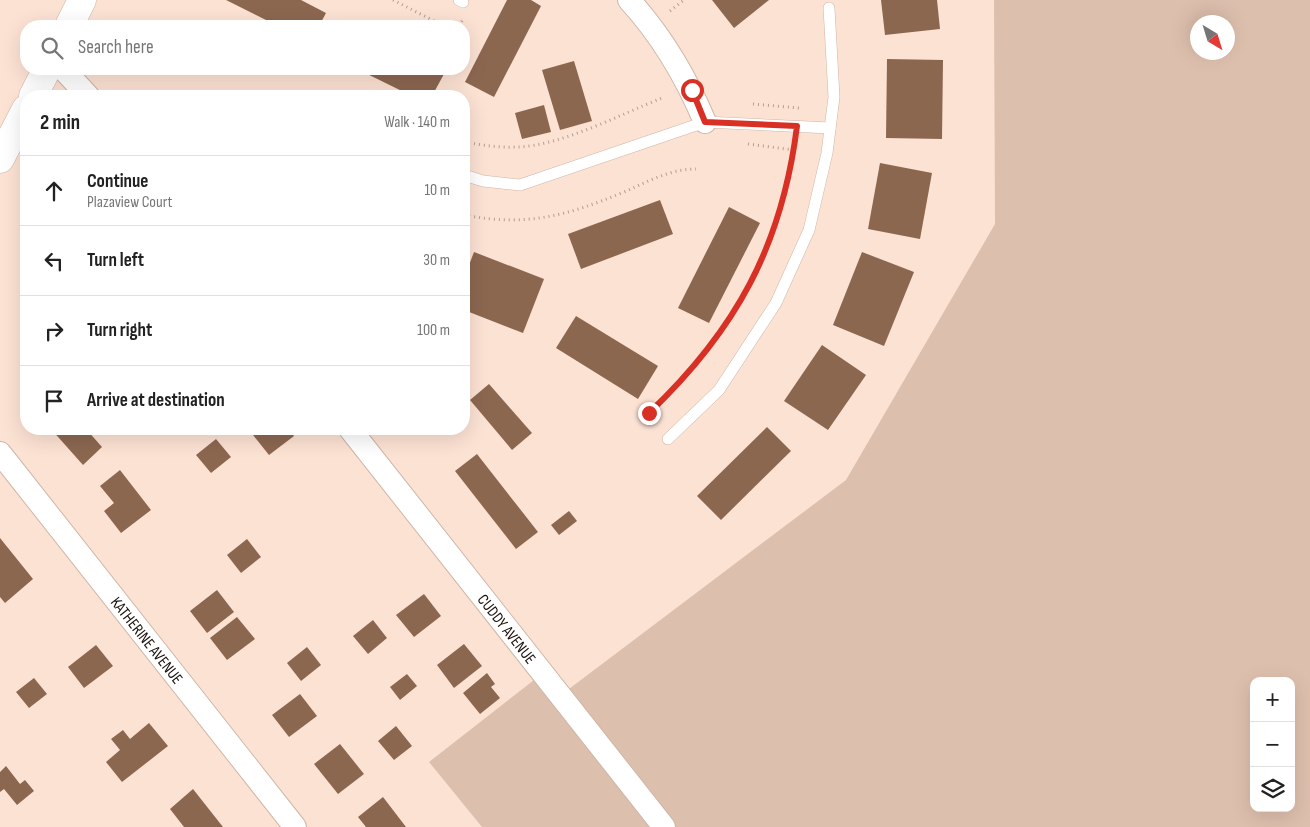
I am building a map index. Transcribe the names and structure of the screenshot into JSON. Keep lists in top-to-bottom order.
{
  "streets": {
    "street": ["CUDDY AVENUE", "KATHERINE AVENUE"]
  },
  "north": "bottom right",
  "page": {
    "search": "Search here",
    "heading": ["2 min", "Walk · 140 m"],
    "list": [
      ["Continue", "Plazaview Court", "10 m"],
      ["Turn left", "30 m"],
      ["Turn right", "100 m"],
      "Arrive at destination"
    ],
    "map_buttons": ["+", "−"]
  }
}
